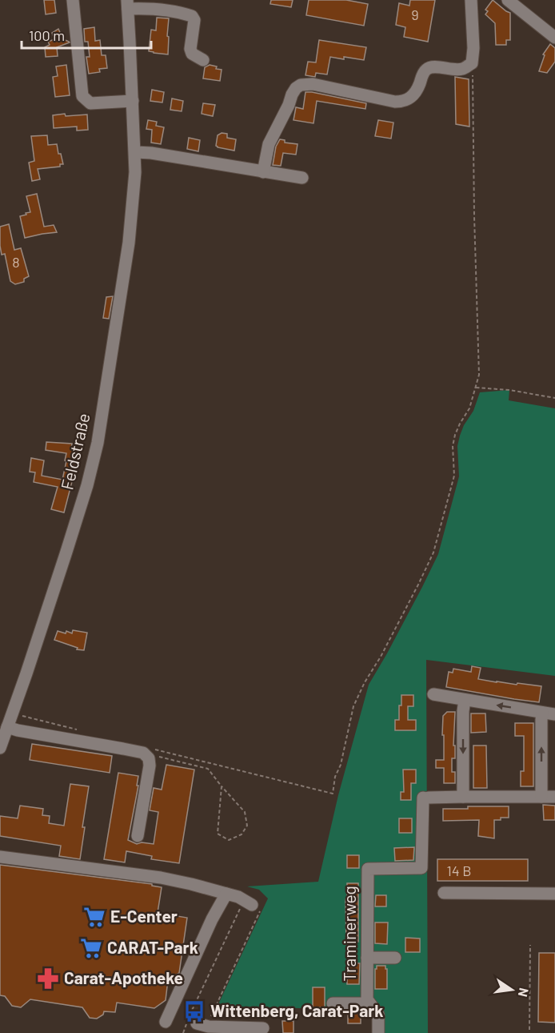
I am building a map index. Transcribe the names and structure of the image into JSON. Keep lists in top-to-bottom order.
{
  "streets": {
    "street": ["Feldstraße", "Traminerweg"]
  },
  "places": {
    "supermarket": ["E-Center", "CARAT-Park"],
    "pharmacy": ["Carat-Apotheke"],
    "bus stop": ["Wittenberg, Carat-Park"]
  },
  "house_numbers": ["9", "8", "14 B"],
  "scale_bar": "100 m",
  "north": "right"
}
